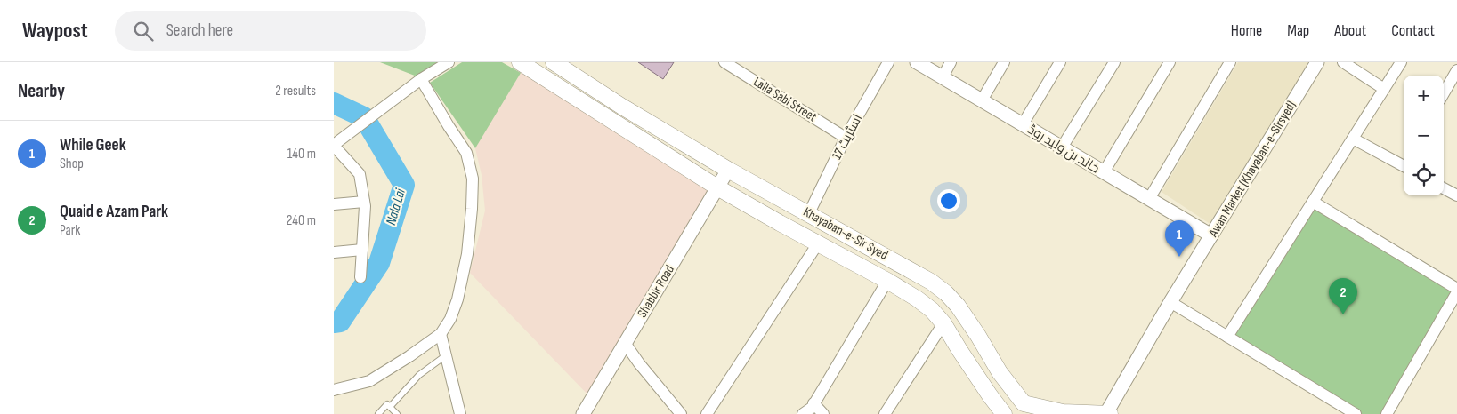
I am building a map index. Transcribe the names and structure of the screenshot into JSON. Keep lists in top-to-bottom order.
{
  "streets": {
    "main road": ["Khayaban-e-Sir Syed"],
    "street": [
      "Laila Sabi Street",
      "اسٹریٹ 17",
      "خالد بن ولید روڈ",
      "Awan Market (Khayaban-e-Sirsyed)",
      "Shabbir Road"
    ]
  },
  "crossings": [
    ["Laila Sabi Street", "اسٹریٹ 17"],
    ["اسٹریٹ 17", "Khayaban-e-Sir Syed"],
    ["خالد بن ولید روڈ", "Awan Market (Khayaban-e-Sirsyed)"],
    ["Awan Market (Khayaban-e-Sirsyed)", "Khayaban-e-Sir Syed"],
    ["Khayaban-e-Sir Syed", "Shabbir Road"]
  ],
  "water": ["Nala Lai"],
  "page": {
    "header": "Waypost",
    "search": "Search here",
    "nav": [
      "Home",
      "Map",
      "About",
      "Contact"
    ],
    "heading": ["Nearby", "2 results"],
    "map_buttons": ["+", "−"],
    "list": [
      {
        "mark": "1",
        "name": "While Geek",
        "note": "Shop",
        "value": "140 m"
      },
      {
        "mark": "2",
        "name": "Quaid e Azam Park",
        "note": "Park",
        "value": "240 m"
      }
    ],
    "pins": ["1", "2"]
  }
}
